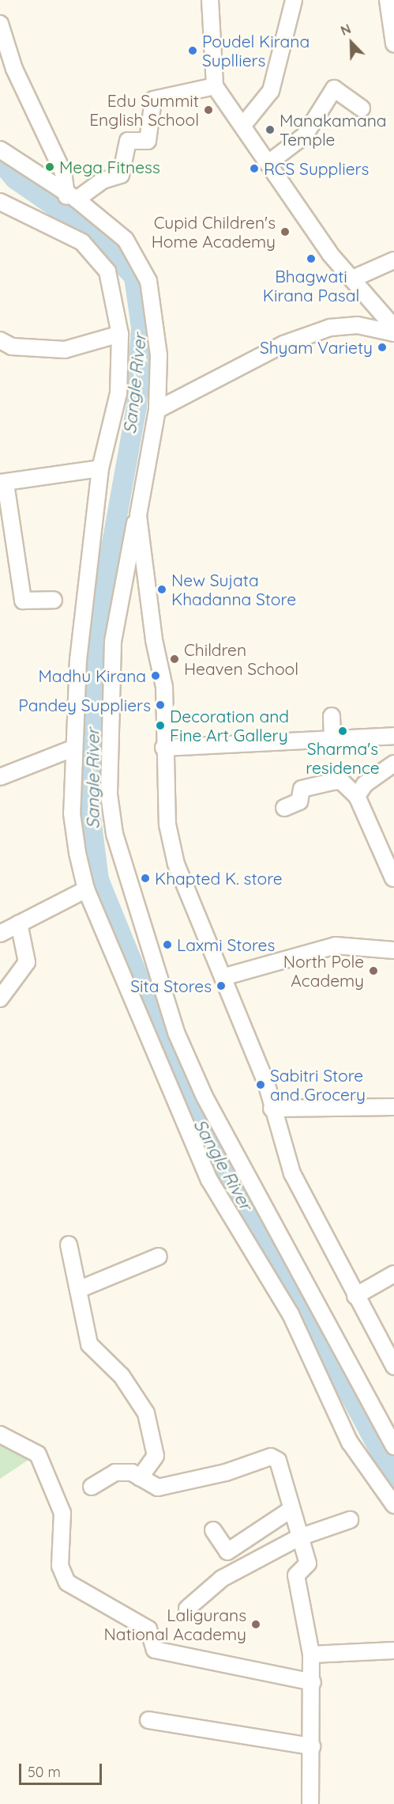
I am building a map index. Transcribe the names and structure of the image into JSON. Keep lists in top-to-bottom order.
{
  "water": ["Sangle River"],
  "places": [
    "Poudel Kirana Suplliers",
    "Edu Summit English School",
    "Manakamana Temple",
    "Mega Fitness",
    "RCS Suppliers",
    "Cupid Children's Home Academy",
    "Bhagwati Kirana Pasal",
    "Shyam Variety",
    "New Sujata Khadanna Store",
    "Children Heaven School",
    "Madhu Kirana",
    "Pandey Suppliers",
    "Decoration and Fine Art Gallery",
    "Sharma's residence",
    "Khapted K. store",
    "Laxmi Stores",
    "North Pole Academy",
    "Sita Stores",
    "Sabitri Store and Grocery",
    "Laligurans National Academy"
  ],
  "scale_bar": "50 m",
  "north": "top left"
}
